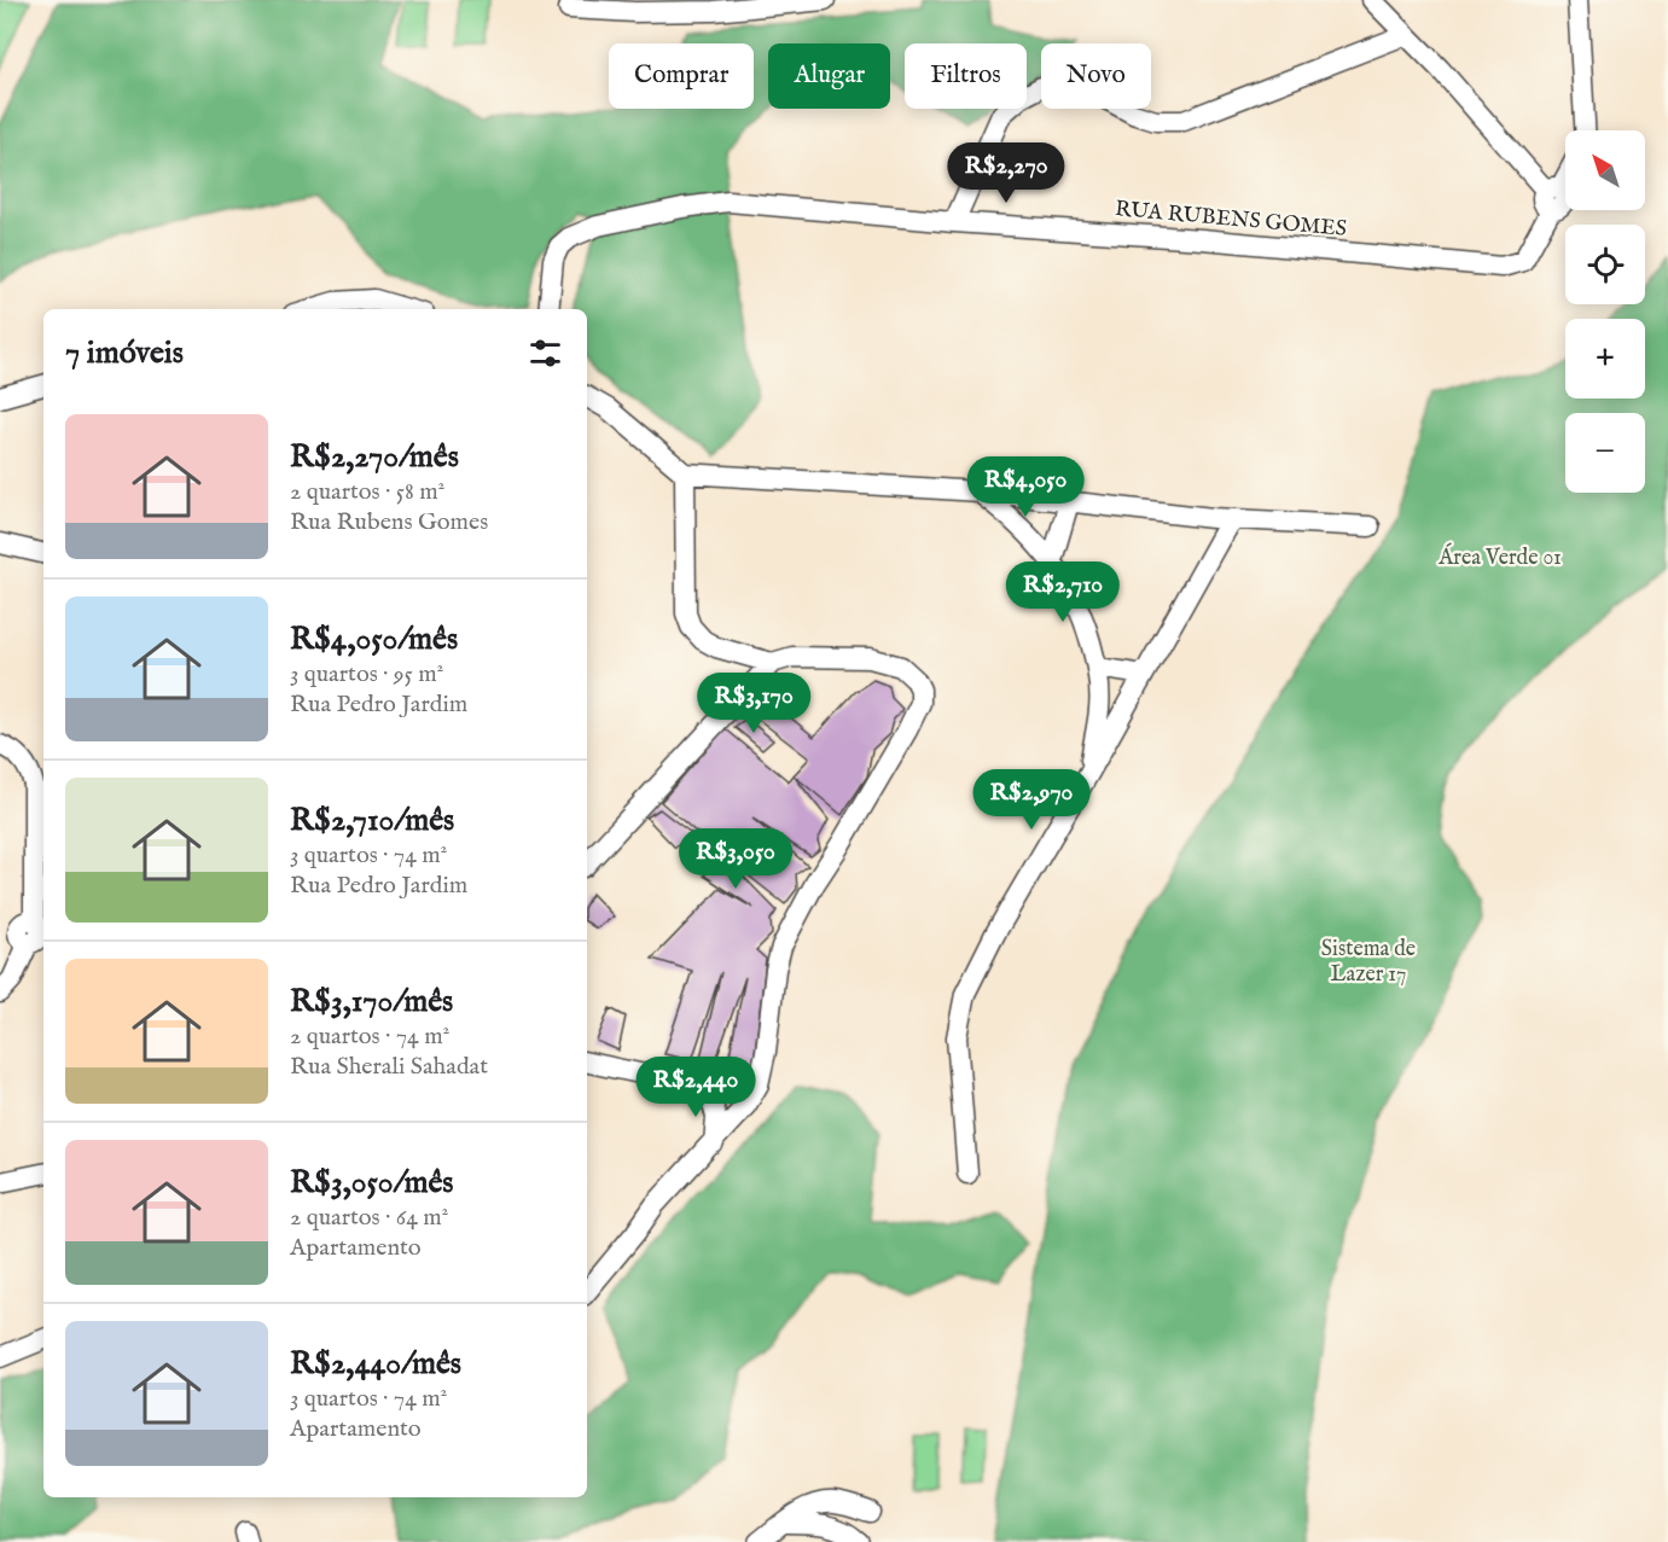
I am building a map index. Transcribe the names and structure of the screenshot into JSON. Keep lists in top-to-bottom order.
{
  "streets": {
    "street": ["RUA RUBENS GOMES"]
  },
  "parks": ["Área Verde 01", "Sistema de Lazer 17"],
  "north": "top left",
  "page": {
    "chip": [
      "Comprar",
      "Alugar",
      "Filtros",
      "Novo"
    ],
    "map_buttons": ["+", "−"],
    "price": [
      "R$2,270",
      "R$4,050",
      "R$2,710",
      "R$3,170",
      "R$2,970",
      "R$3,050",
      "R$2,440"
    ],
    "heading": "7 imóveis",
    "list": [
      {
        "name": "R$2,270/mês",
        "note": "2 quartos · 58 m² · Rua Rubens Gomes"
      },
      {
        "name": "R$4,050/mês",
        "note": "3 quartos · 95 m² · Rua Pedro Jardim"
      },
      {
        "name": "R$2,710/mês",
        "note": "3 quartos · 74 m² · Rua Pedro Jardim"
      },
      {
        "name": "R$3,170/mês",
        "note": "2 quartos · 74 m² · Rua Sherali Sahadat"
      },
      {
        "name": "R$3,050/mês",
        "note": "2 quartos · 64 m² · Apartamento"
      },
      {
        "name": "R$2,440/mês",
        "note": "3 quartos · 74 m² · Apartamento"
      }
    ]
  }
}
